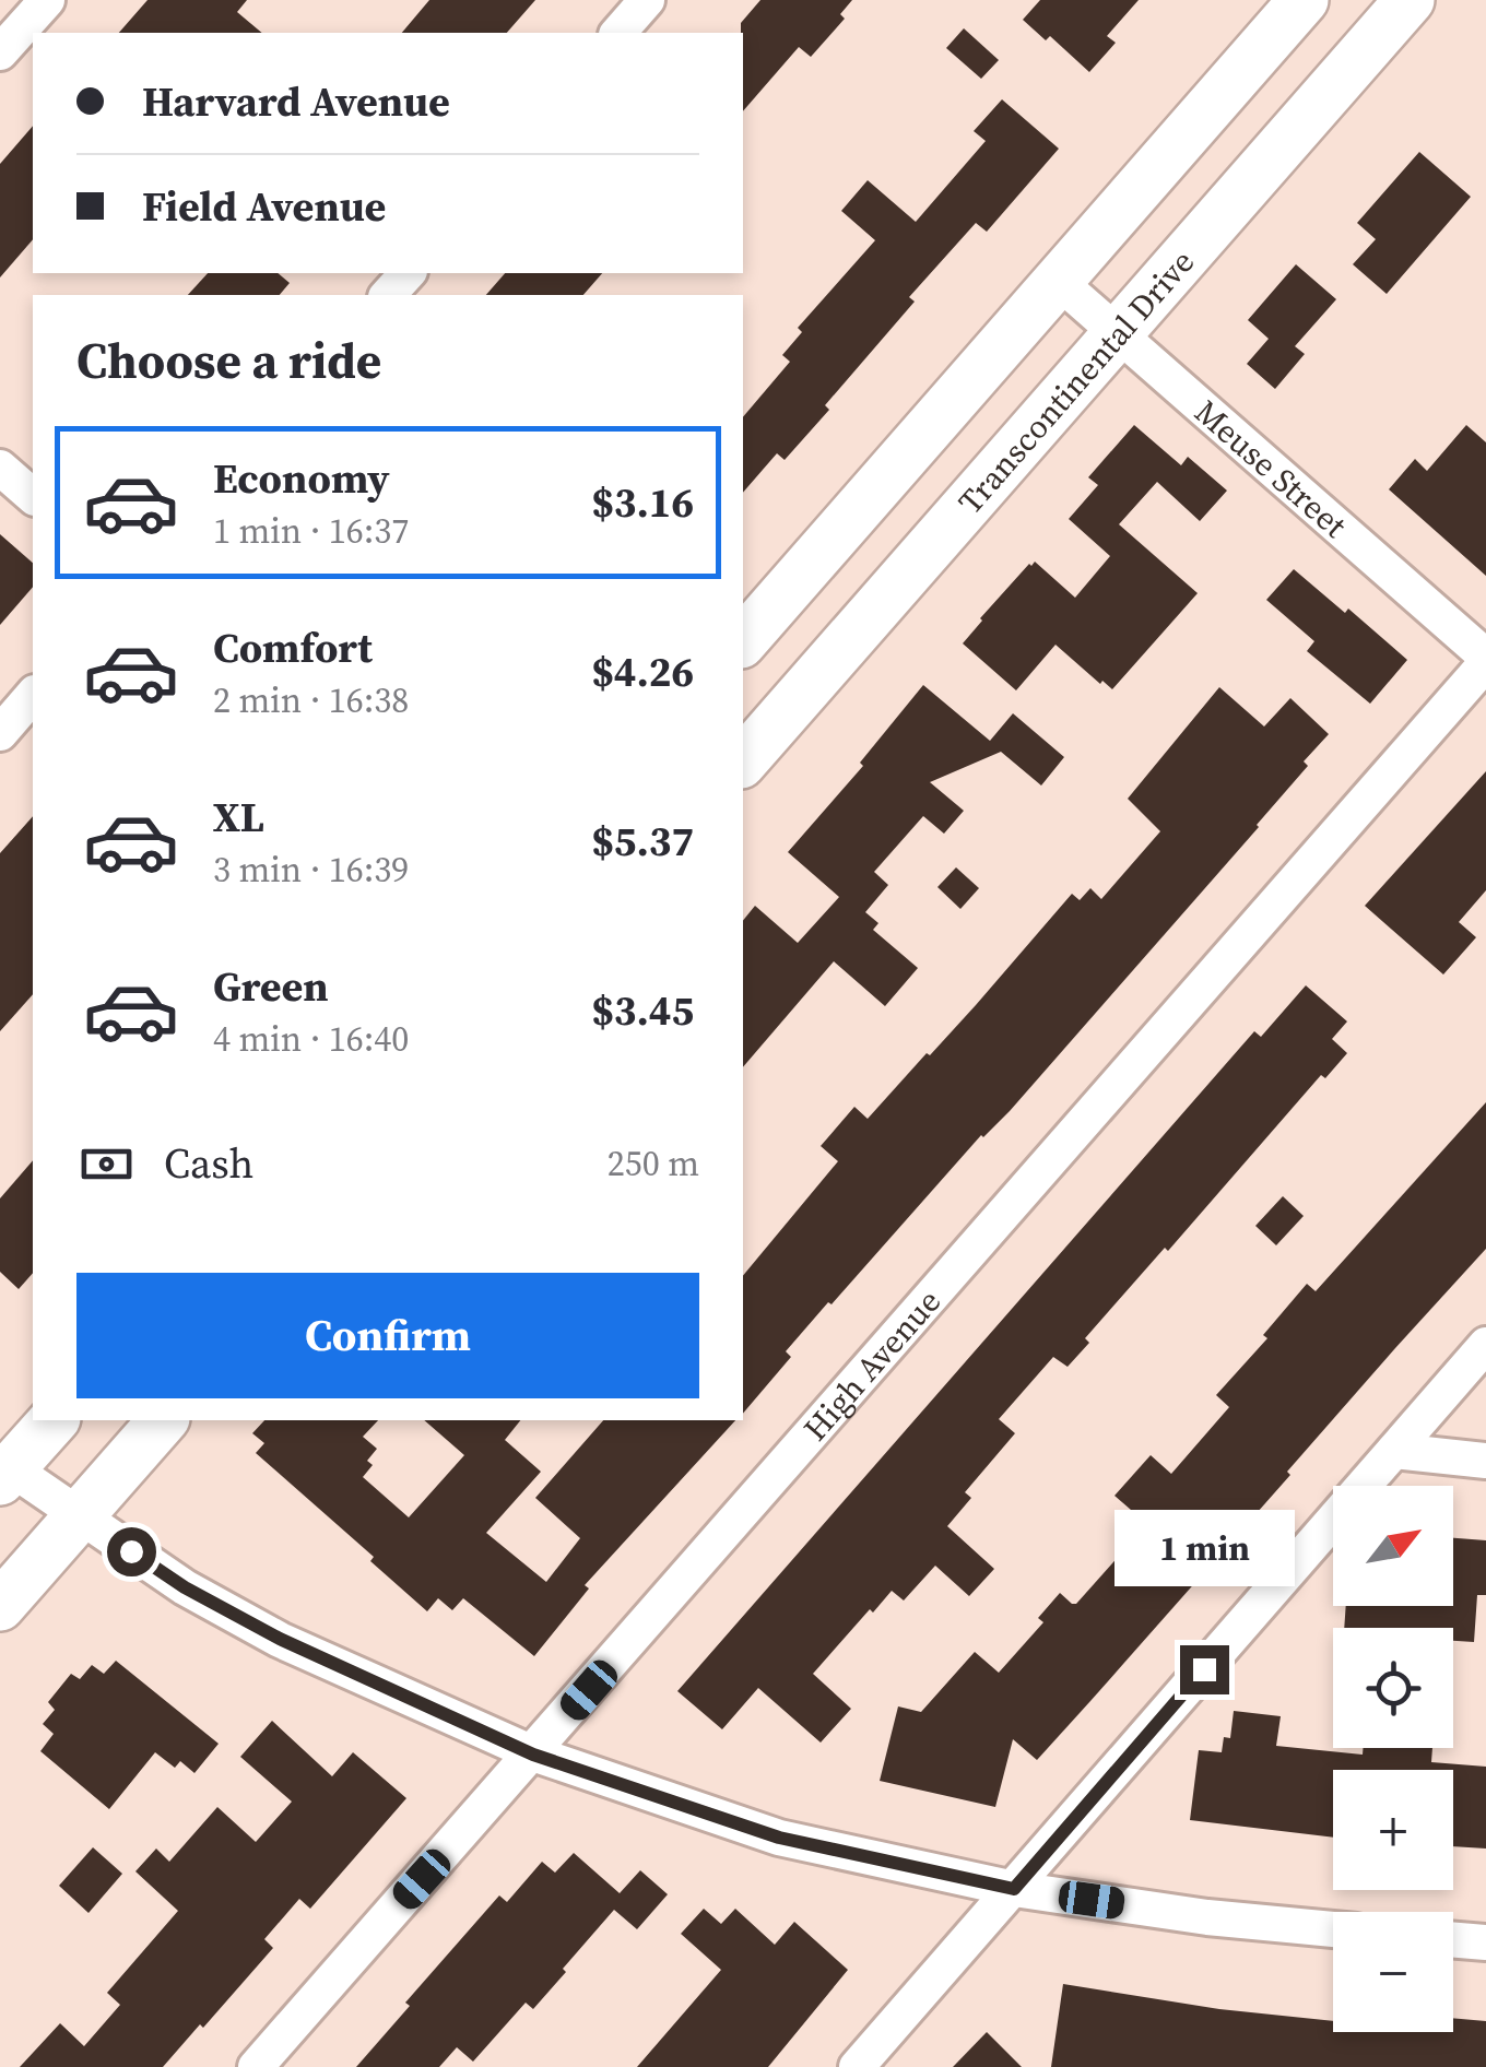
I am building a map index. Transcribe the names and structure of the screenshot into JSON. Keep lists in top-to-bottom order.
{
  "streets": {
    "street": ["Transcontinental Drive", "Meuse Street", "High Avenue"]
  },
  "crossings": [
    ["Transcontinental Drive", "Meuse Street"],
    ["Meuse Street", "High Avenue"]
  ],
  "north": "top right",
  "page": {
    "banner": ["Harvard Avenue", "Field Avenue"],
    "heading": "Choose a ride",
    "list": [
      {
        "name": "Economy",
        "note": "1 min · 16:37",
        "value": "$3.16"
      },
      {
        "name": "Comfort",
        "note": "2 min · 16:38",
        "value": "$4.26"
      },
      {
        "name": "XL",
        "note": "3 min · 16:39",
        "value": "$5.37"
      },
      {
        "name": "Green",
        "note": "4 min · 16:40",
        "value": "$3.45"
      }
    ],
    "pay": ["Cash", "250 m"],
    "buttons": "Confirm",
    "map_buttons": ["+", "−"],
    "bubble": "1 min"
  }
}
